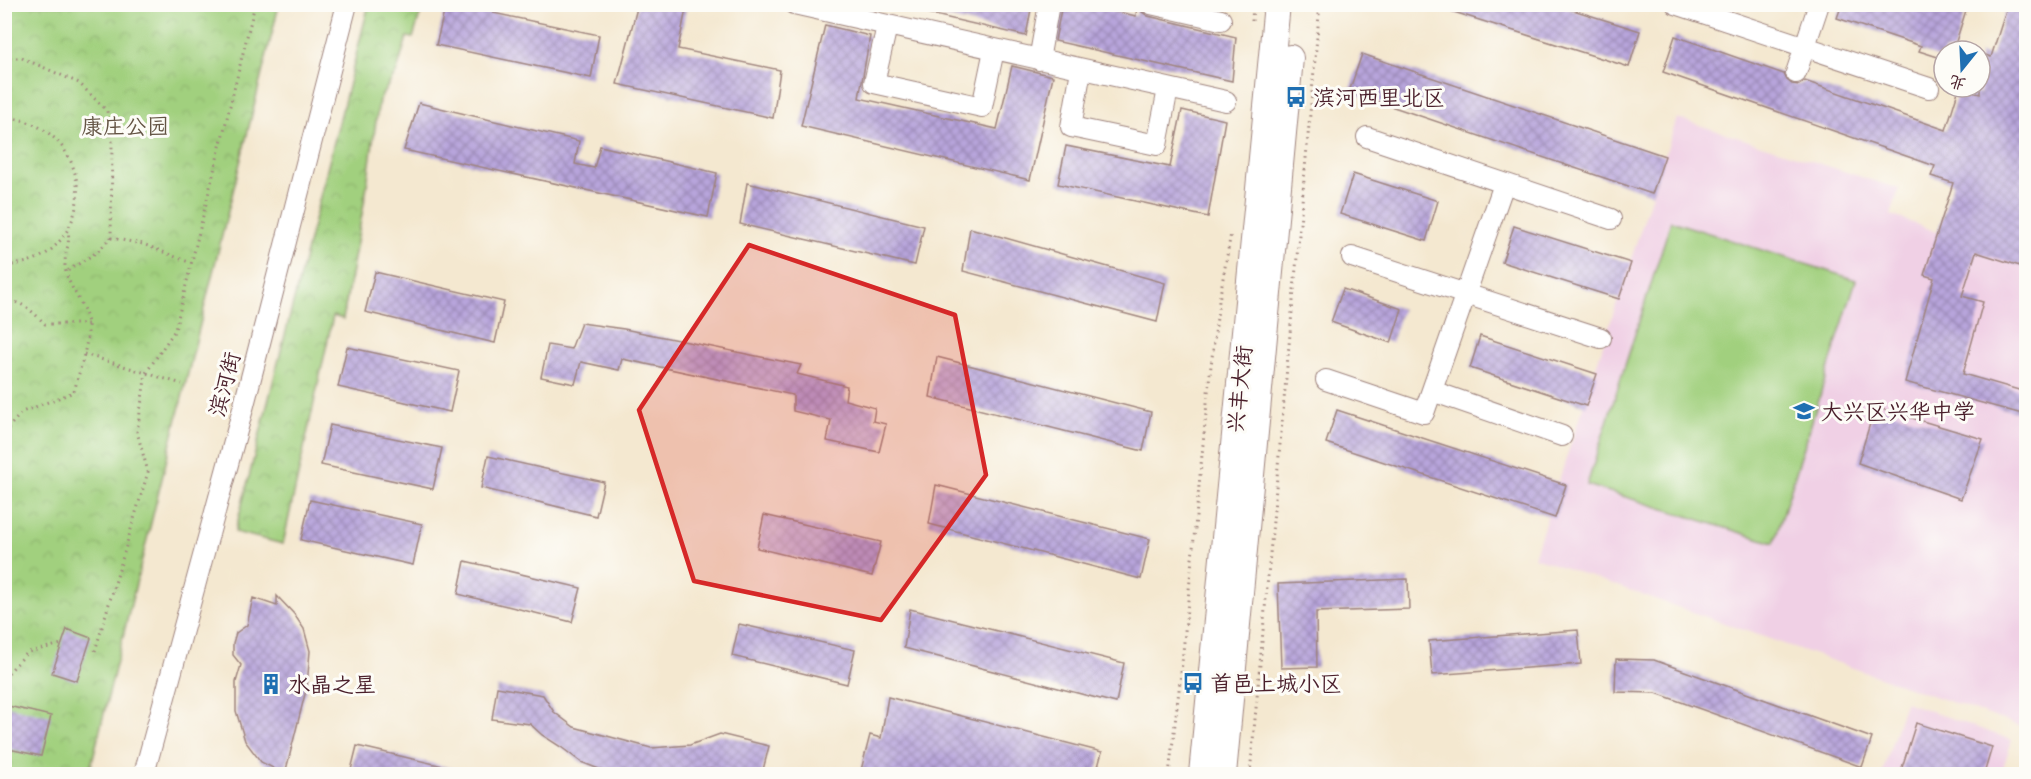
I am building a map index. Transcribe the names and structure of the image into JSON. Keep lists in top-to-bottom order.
{
  "streets": {
    "main road": ["兴丰大街"],
    "street": ["滨河街"]
  },
  "parks": ["康庄公园"],
  "places": {
    "bus stop": ["滨河西里北区", "首邑上城小区"],
    "school or university": ["大兴区兴华中学"],
    "building": ["水晶之星"]
  },
  "north": "bottom"
}
